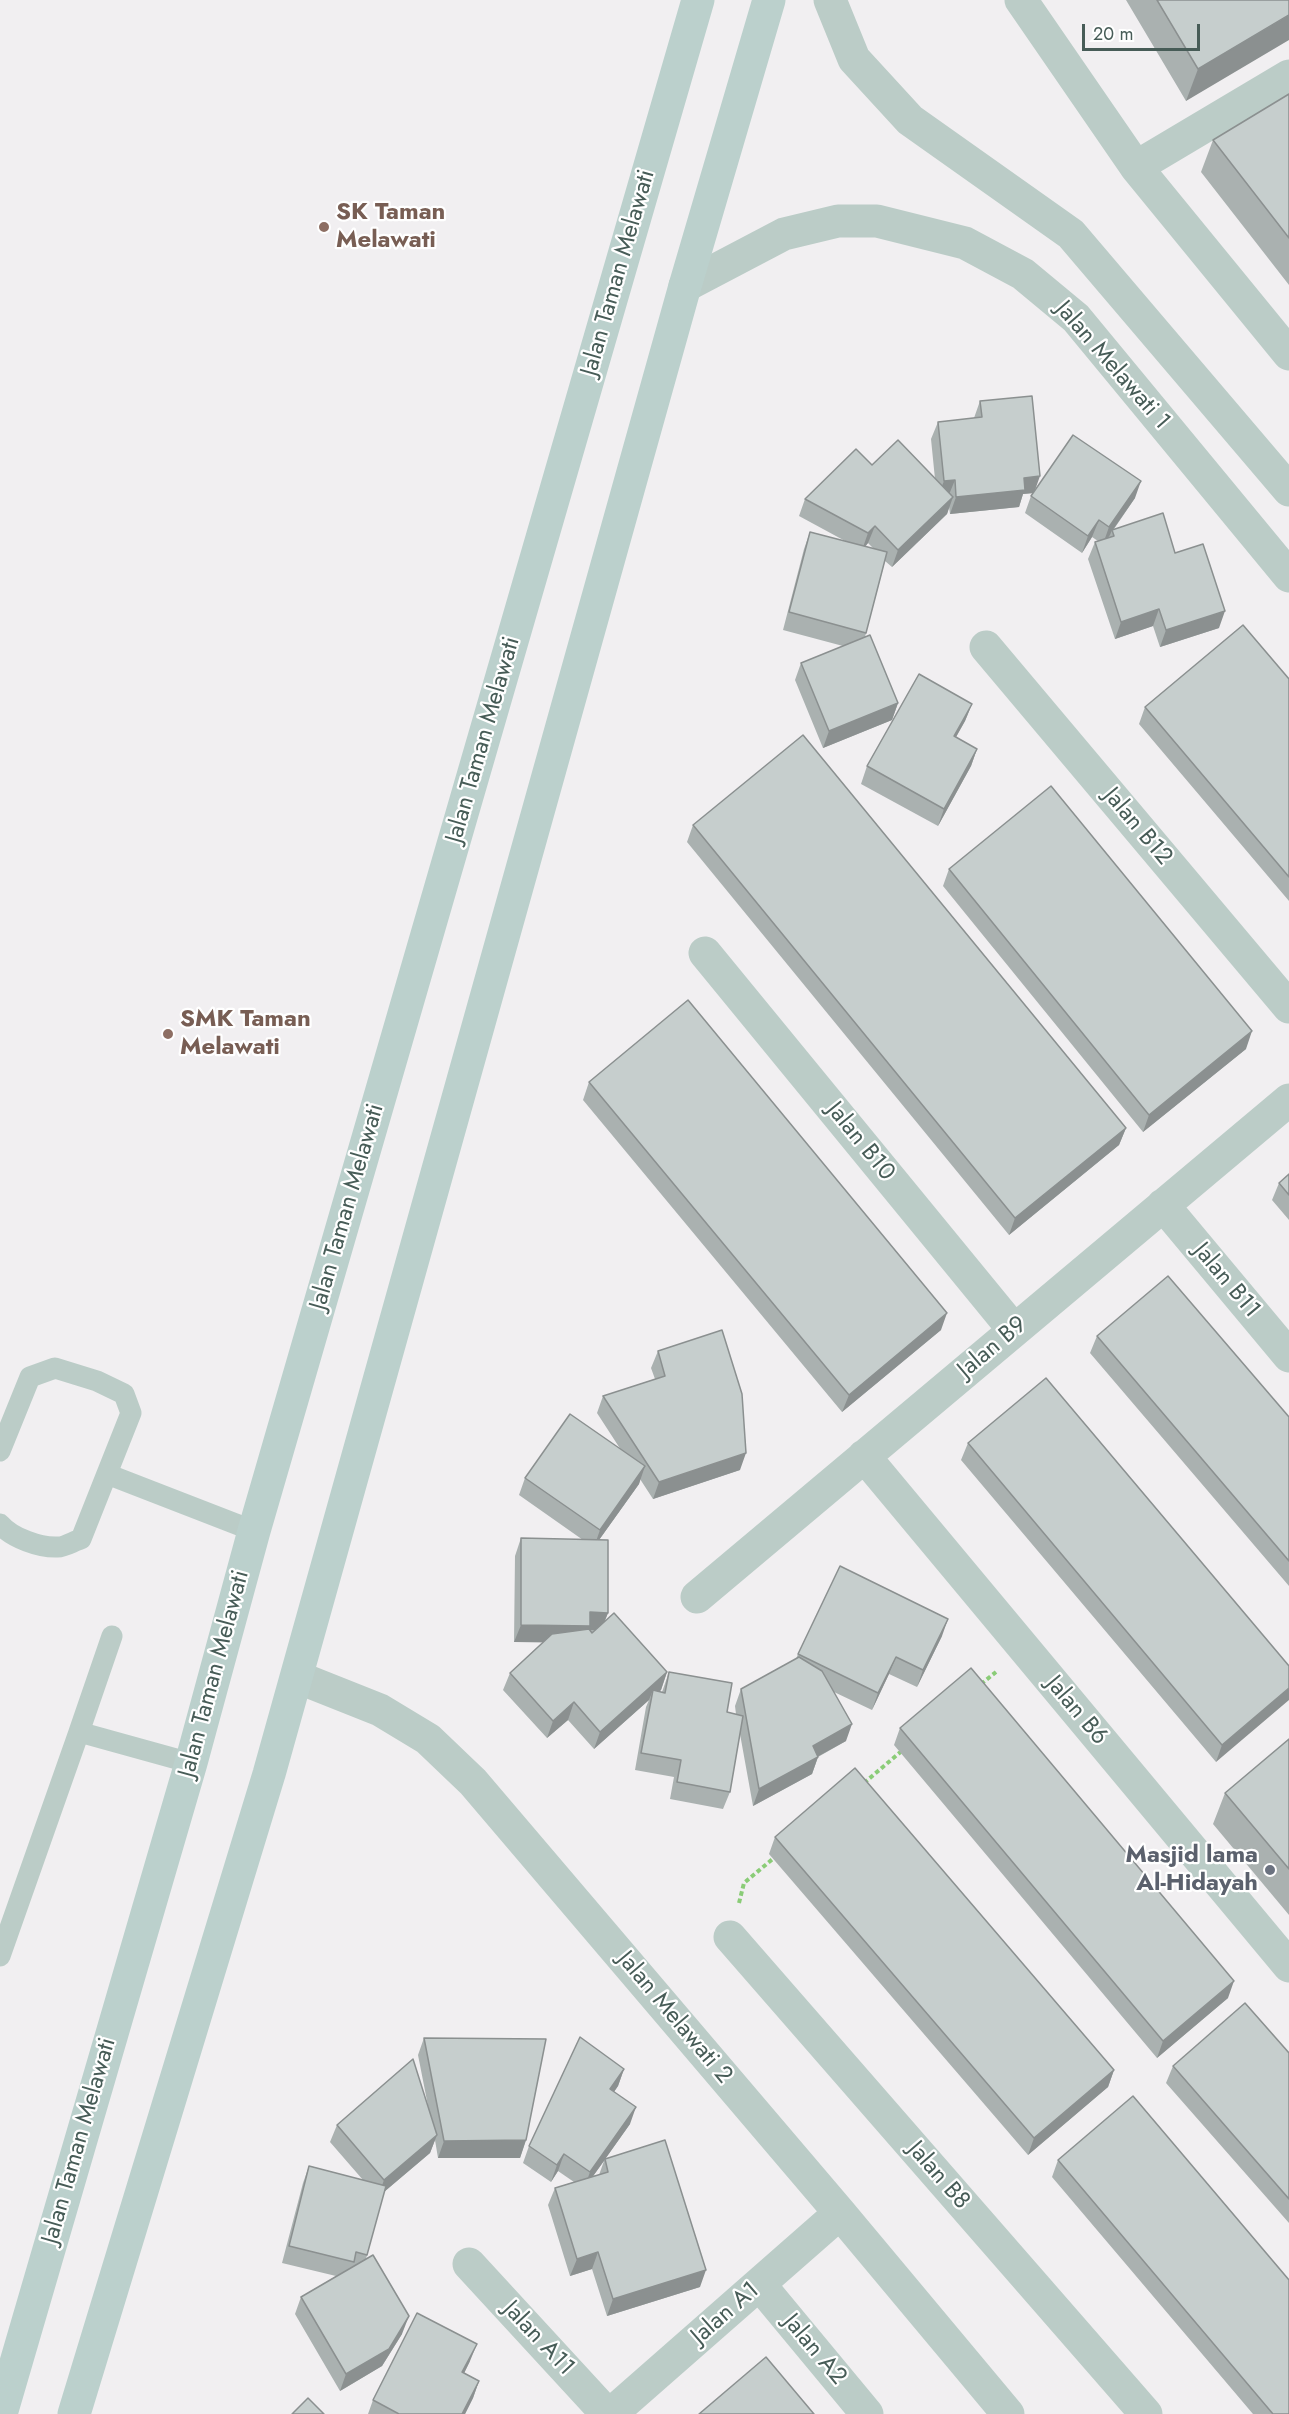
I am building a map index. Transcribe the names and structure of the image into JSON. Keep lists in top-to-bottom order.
{
  "streets": {
    "main road": ["Jalan Taman Melawati"],
    "street": [
      "Jalan Melawati 1",
      "Jalan B12",
      "Jalan B10",
      "Jalan B11",
      "Jalan B9",
      "Jalan B6",
      "Jalan Melawati 2",
      "Jalan B8",
      "Jalan A1",
      "Jalan A11",
      "Jalan A2"
    ]
  },
  "crossings": [
    ["Jalan B10", "Jalan B9"],
    ["Jalan B11", "Jalan B9"],
    ["Jalan B9", "Jalan B6"],
    ["Jalan Melawati 2", "Jalan A1"],
    ["Jalan A1", "Jalan A11"],
    ["Jalan A1", "Jalan A2"]
  ],
  "places": ["SK Taman Melawati", "SMK Taman Melawati", "Masjid lama Al-Hidayah"],
  "scale_bar": "20 m"
}
